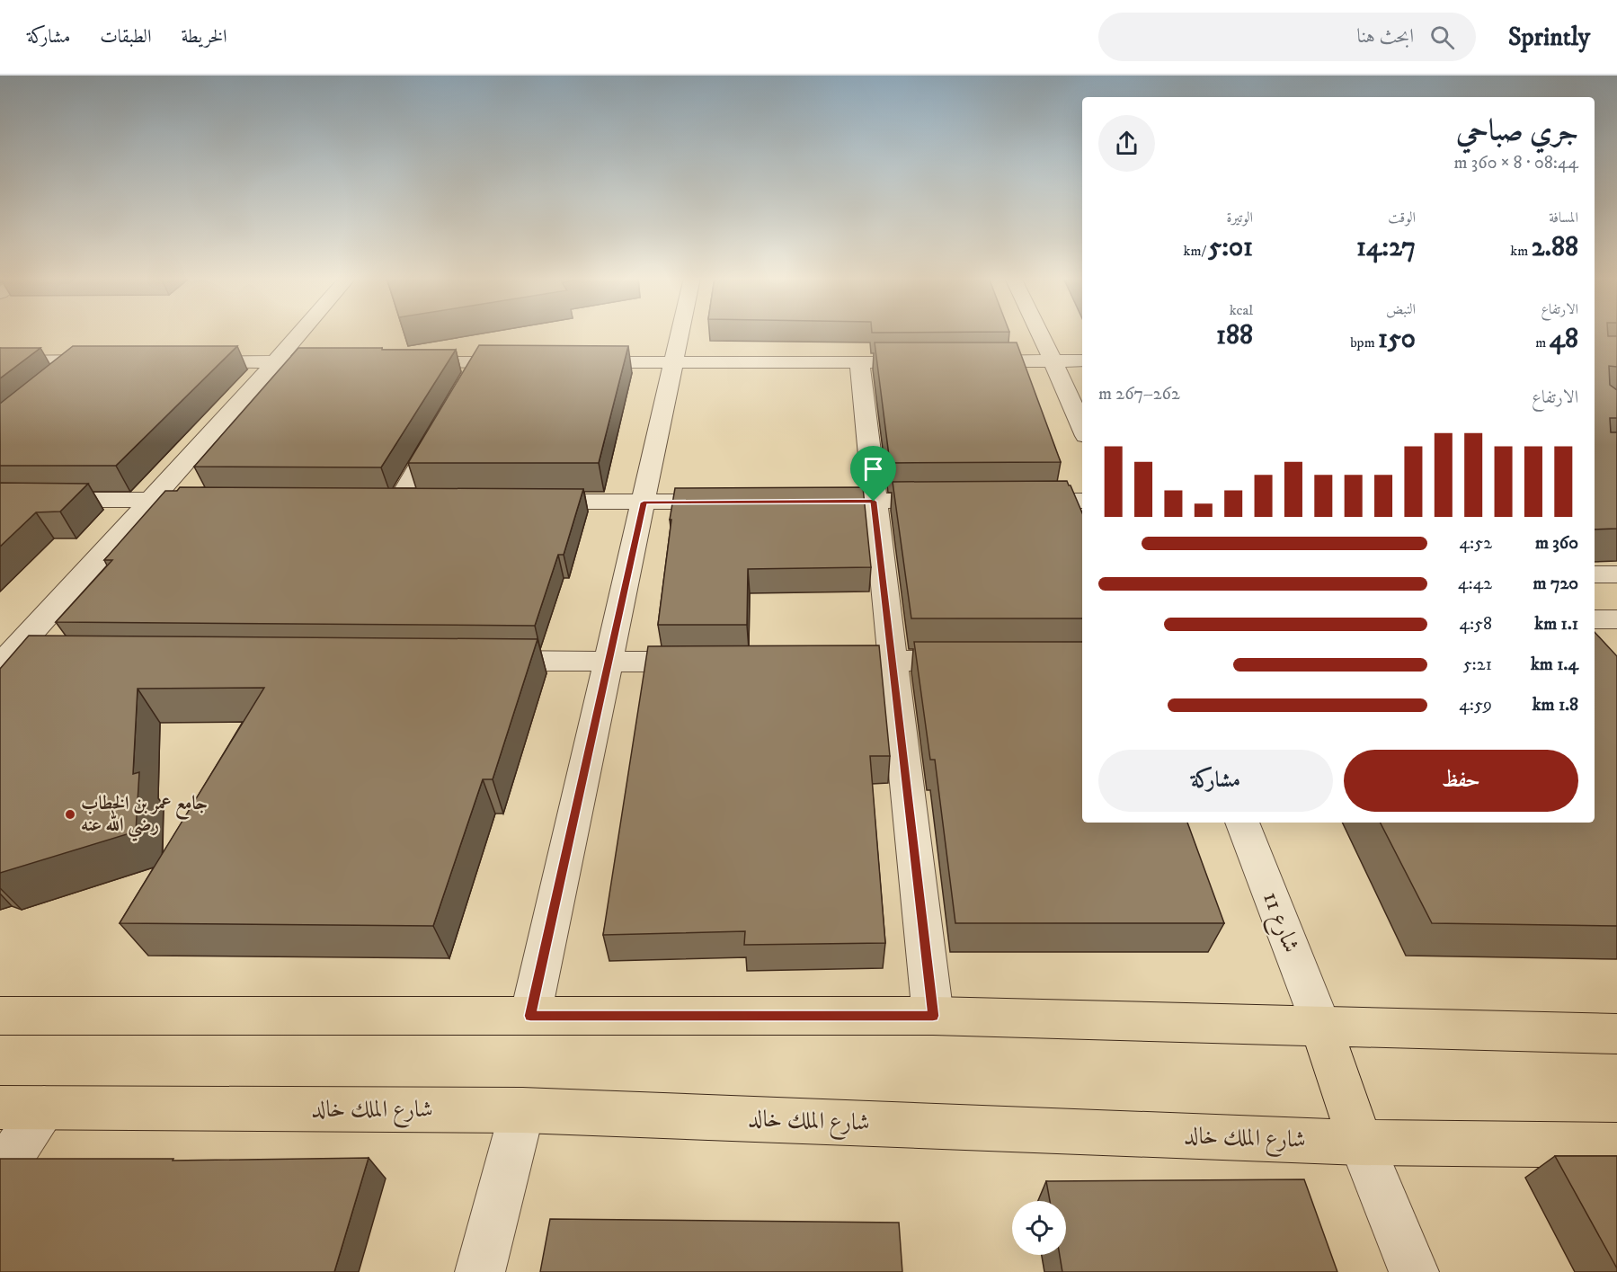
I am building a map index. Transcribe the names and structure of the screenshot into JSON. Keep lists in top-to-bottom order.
{
  "streets": {
    "main road": ["شارع الملك خالد"],
    "street": ["شارع 11"]
  },
  "places": ["جامع عمر بن الخطاب رضي الله عنه"],
  "page": {
    "header": "Sprintly",
    "search": "ابحث هنا",
    "nav": ["الخريطة", "الطبقات", "مشاركة"],
    "heading": ["جري صباحي", "08:44 · 8 × 360 m"],
    "stats": [
      ["المسافة", "2.88 km"],
      ["الوقت", "14:27"],
      ["الوتيرة", "5:01 /km"],
      ["الارتفاع", "48 m"],
      ["النبض", "150 bpm"],
      ["kcal", "188"]
    ],
    "chart": ["الارتفاع", "262–267 m"],
    "list": [
      {
        "name": "360 m",
        "note": "4:52"
      },
      {
        "name": "720 m",
        "note": "4:42"
      },
      {
        "name": "1.1 km",
        "note": "4:58"
      },
      {
        "name": "1.4 km",
        "note": "5:21"
      },
      {
        "name": "1.8 km",
        "note": "4:59"
      }
    ],
    "buttons": ["حفظ", "مشاركة"]
  }
}
